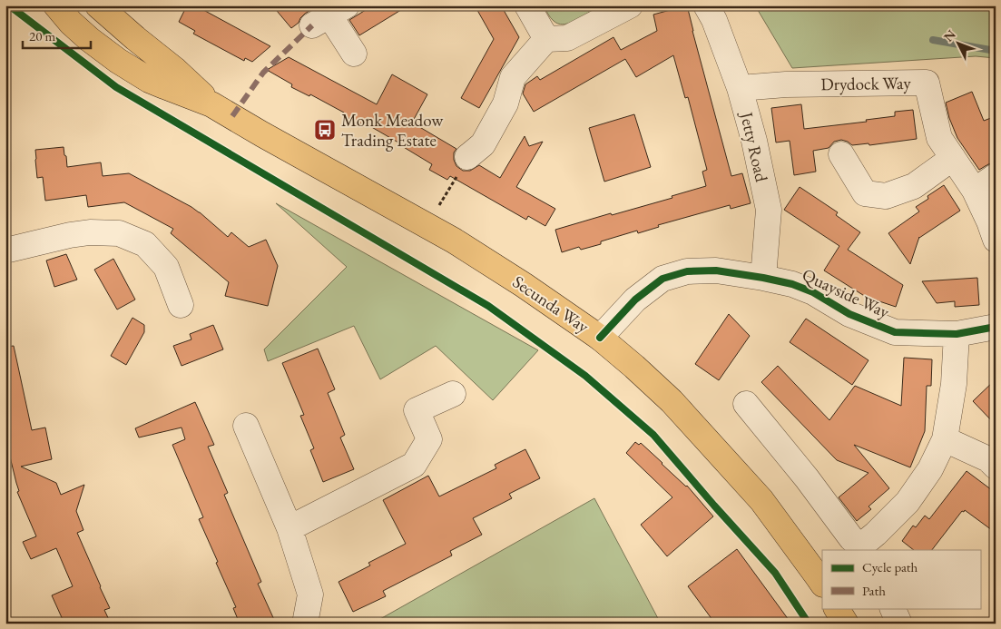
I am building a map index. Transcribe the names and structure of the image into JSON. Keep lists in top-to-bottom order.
{
  "streets": {
    "main road": ["Secunda Way"],
    "street": ["Drydock Way", "Jetty Road", "Quayside Way"]
  },
  "crossings": [
    ["Drydock Way", "Jetty Road"],
    ["Jetty Road", "Quayside Way"],
    ["Quayside Way", "Secunda Way"]
  ],
  "places": {
    "bus stop": ["Monk Meadow Trading Estate"]
  },
  "legend": ["Cycle path", "Path"],
  "scale_bar": "20 m",
  "north": "top left"
}
